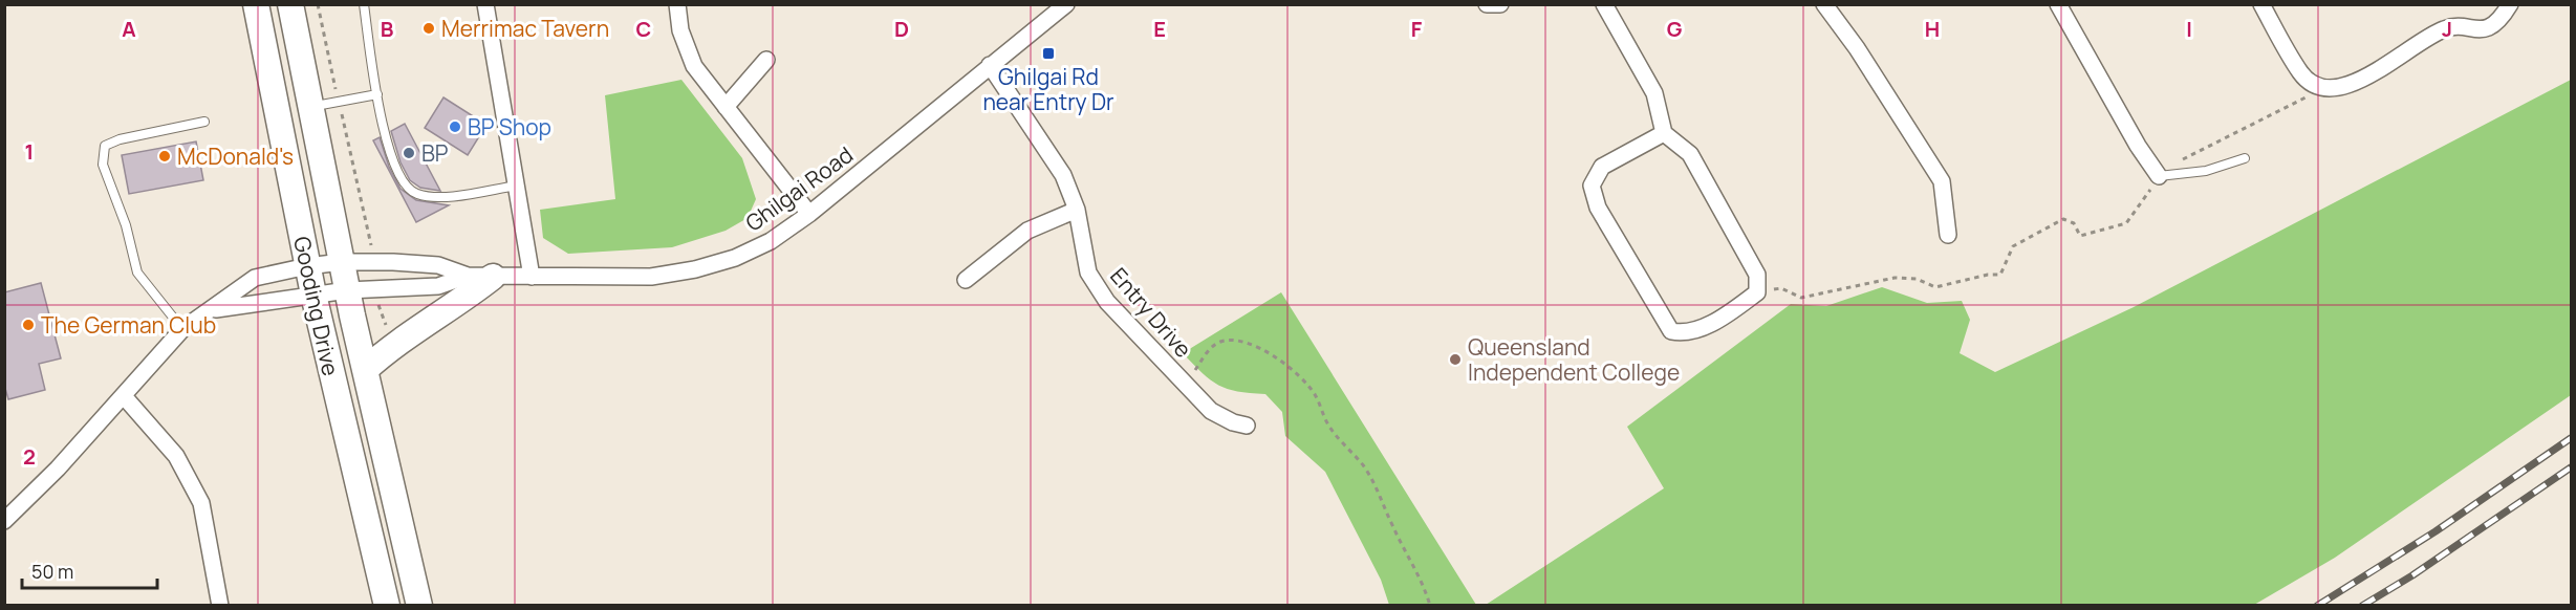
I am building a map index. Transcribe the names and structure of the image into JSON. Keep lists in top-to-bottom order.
{
  "streets": {
    "main road": ["Gooding Drive"],
    "street": ["Ghilgai Road", "Entry Drive"]
  },
  "crossings": [
    ["Ghilgai Road", "Gooding Drive"],
    ["Ghilgai Road", "Entry Drive"]
  ],
  "places": {
    "other": [
      "Merrimac Tavern",
      "BP Shop",
      "BP",
      "McDonald's",
      "The German Club",
      "Queensland Independent College"
    ],
    "transit": ["Ghilgai Rd near Entry Dr"]
  },
  "scale_bar": "50 m",
  "grid": {
    "columns": [
      "A",
      "B",
      "C",
      "D",
      "E",
      "F",
      "G",
      "H",
      "I",
      "J"
    ],
    "rows": ["1", "2"]
  }
}
